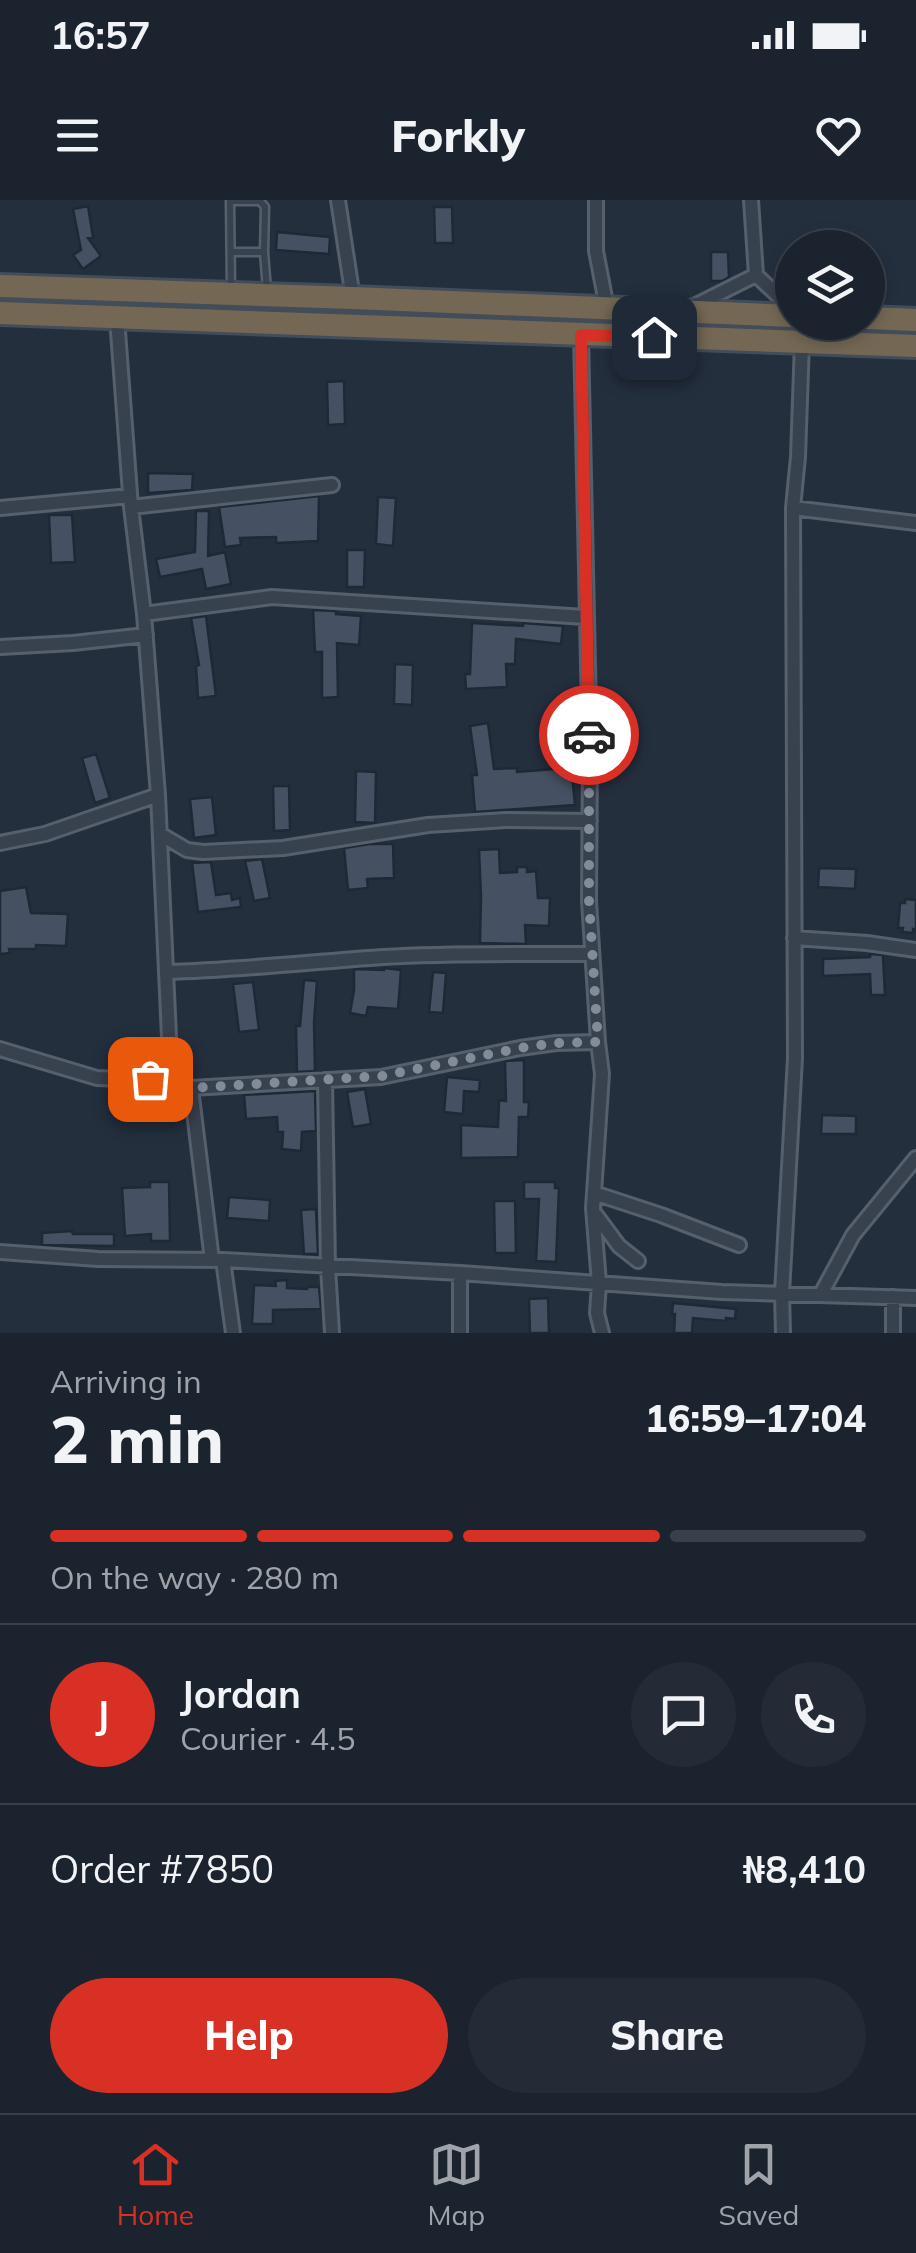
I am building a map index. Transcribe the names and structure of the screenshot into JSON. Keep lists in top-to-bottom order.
{
  "page": {
    "status": "16:57",
    "header": "Forkly",
    "heading": ["2 min", "Arriving in", "16:59–17:04"],
    "panel": [
      "Jordan",
      "Courier · 4.5",
      "Order #7850",
      "₦8,410"
    ],
    "bar": "On the way · 280 m",
    "round": "J",
    "buttons": ["Help", "Share"],
    "tabs": ["Home", "Map", "Saved"]
  }
}
